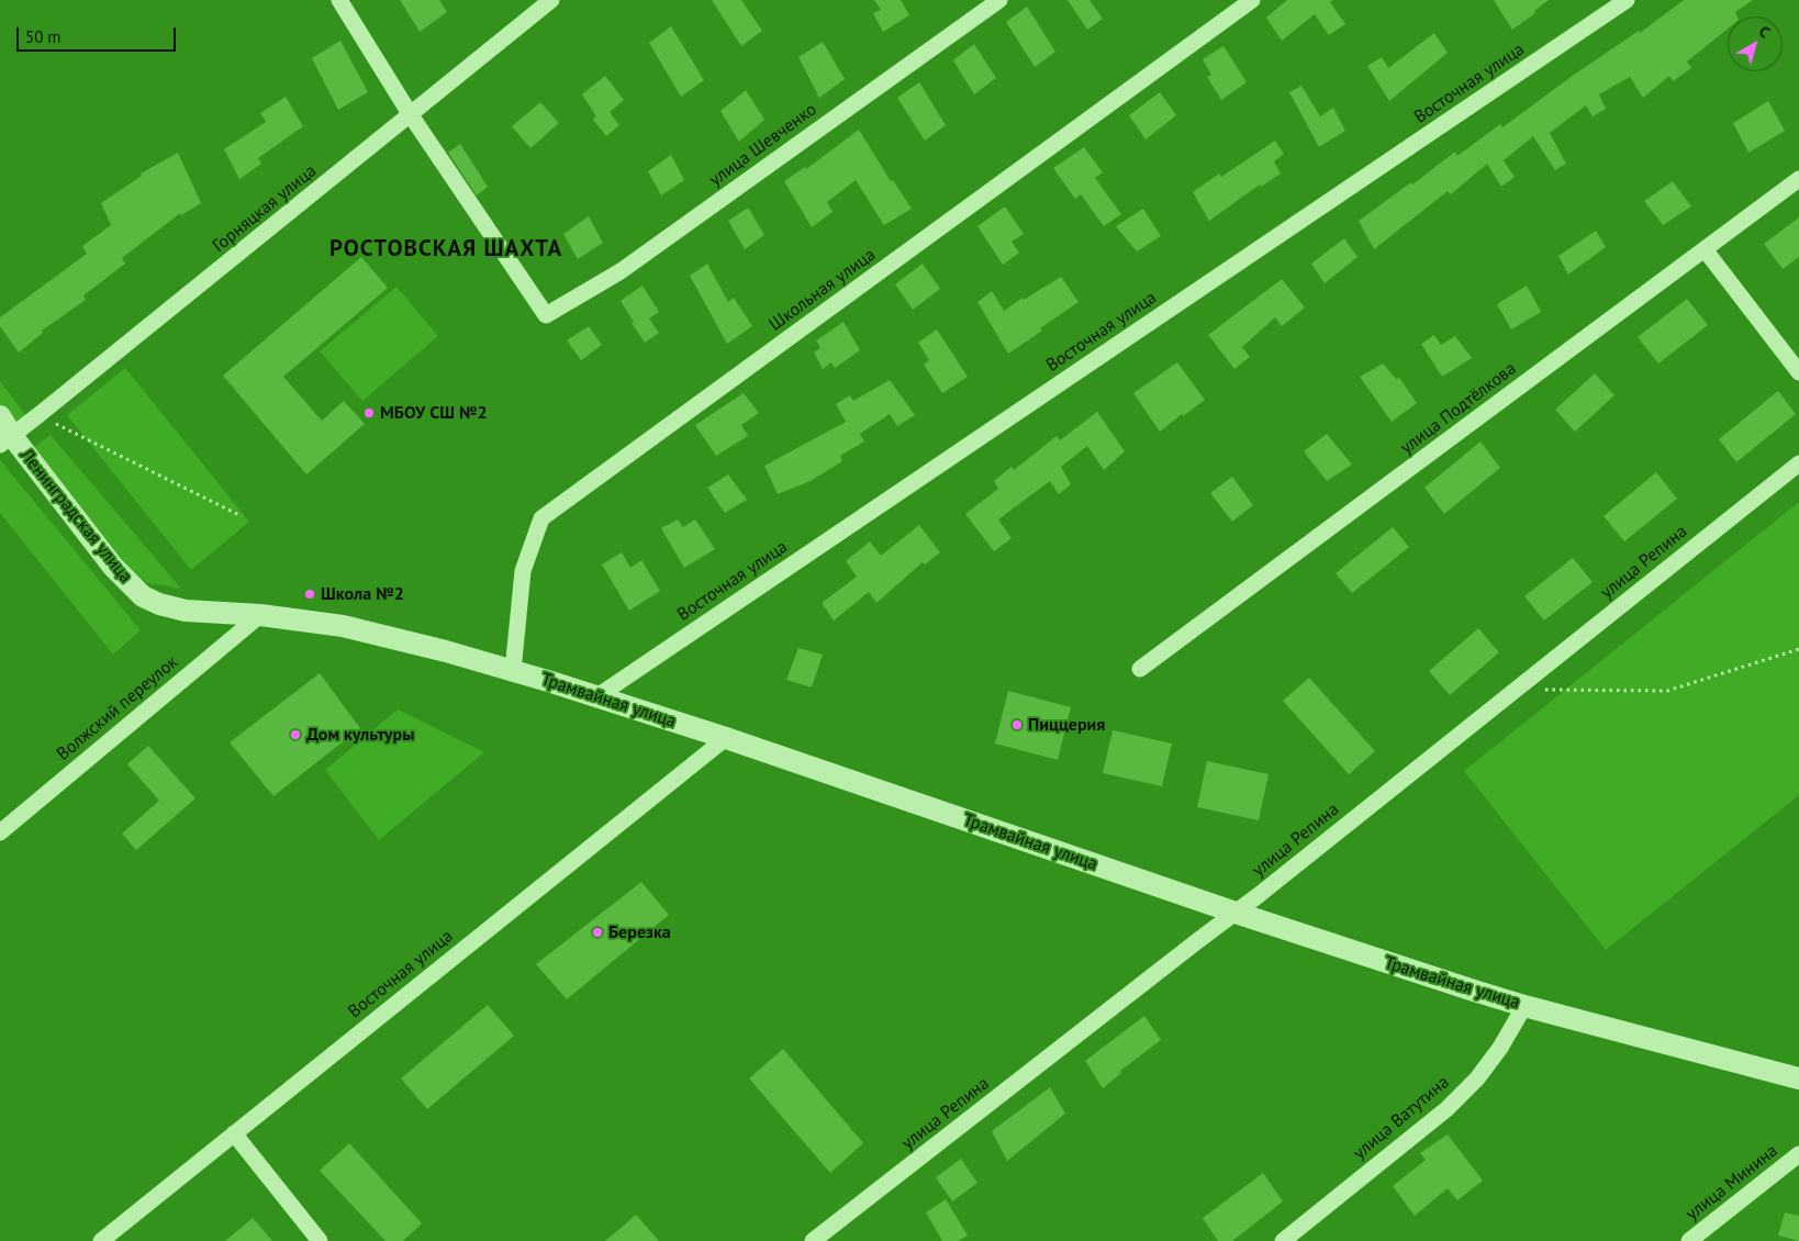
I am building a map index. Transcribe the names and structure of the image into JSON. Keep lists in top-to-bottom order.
{
  "streets": {
    "street": [
      "Восточная улица",
      "улица Шевченко",
      "Горняцкая улица",
      "Школьная улица",
      "улица Подтёлкова",
      "Ленинградская улица",
      "улица Репина",
      "Трамвайная улица",
      "Волжский переулок",
      "улица Ватутина",
      "улица Минина"
    ]
  },
  "crossings": [
    ["Восточная улица", "Трамвайная улица"],
    ["улица Шевченко", "Горняцкая улица"],
    ["Горняцкая улица", "Ленинградская улица"],
    ["Школьная улица", "Трамвайная улица"],
    ["Ленинградская улица", "Трамвайная улица"],
    ["Ленинградская улица", "Волжский переулок"],
    ["улица Репина", "Трамвайная улица"],
    ["Трамвайная улица", "Волжский переулок"],
    ["Трамвайная улица", "улица Ватутина"]
  ],
  "districts": ["РОСТОВСКАЯ ШАХТА"],
  "places": [
    "МБОУ СШ №2",
    "Школа №2",
    "Пиццерия",
    "Дом культуры",
    "Березка"
  ],
  "scale_bar": "50 m",
  "north": "top right"
}
